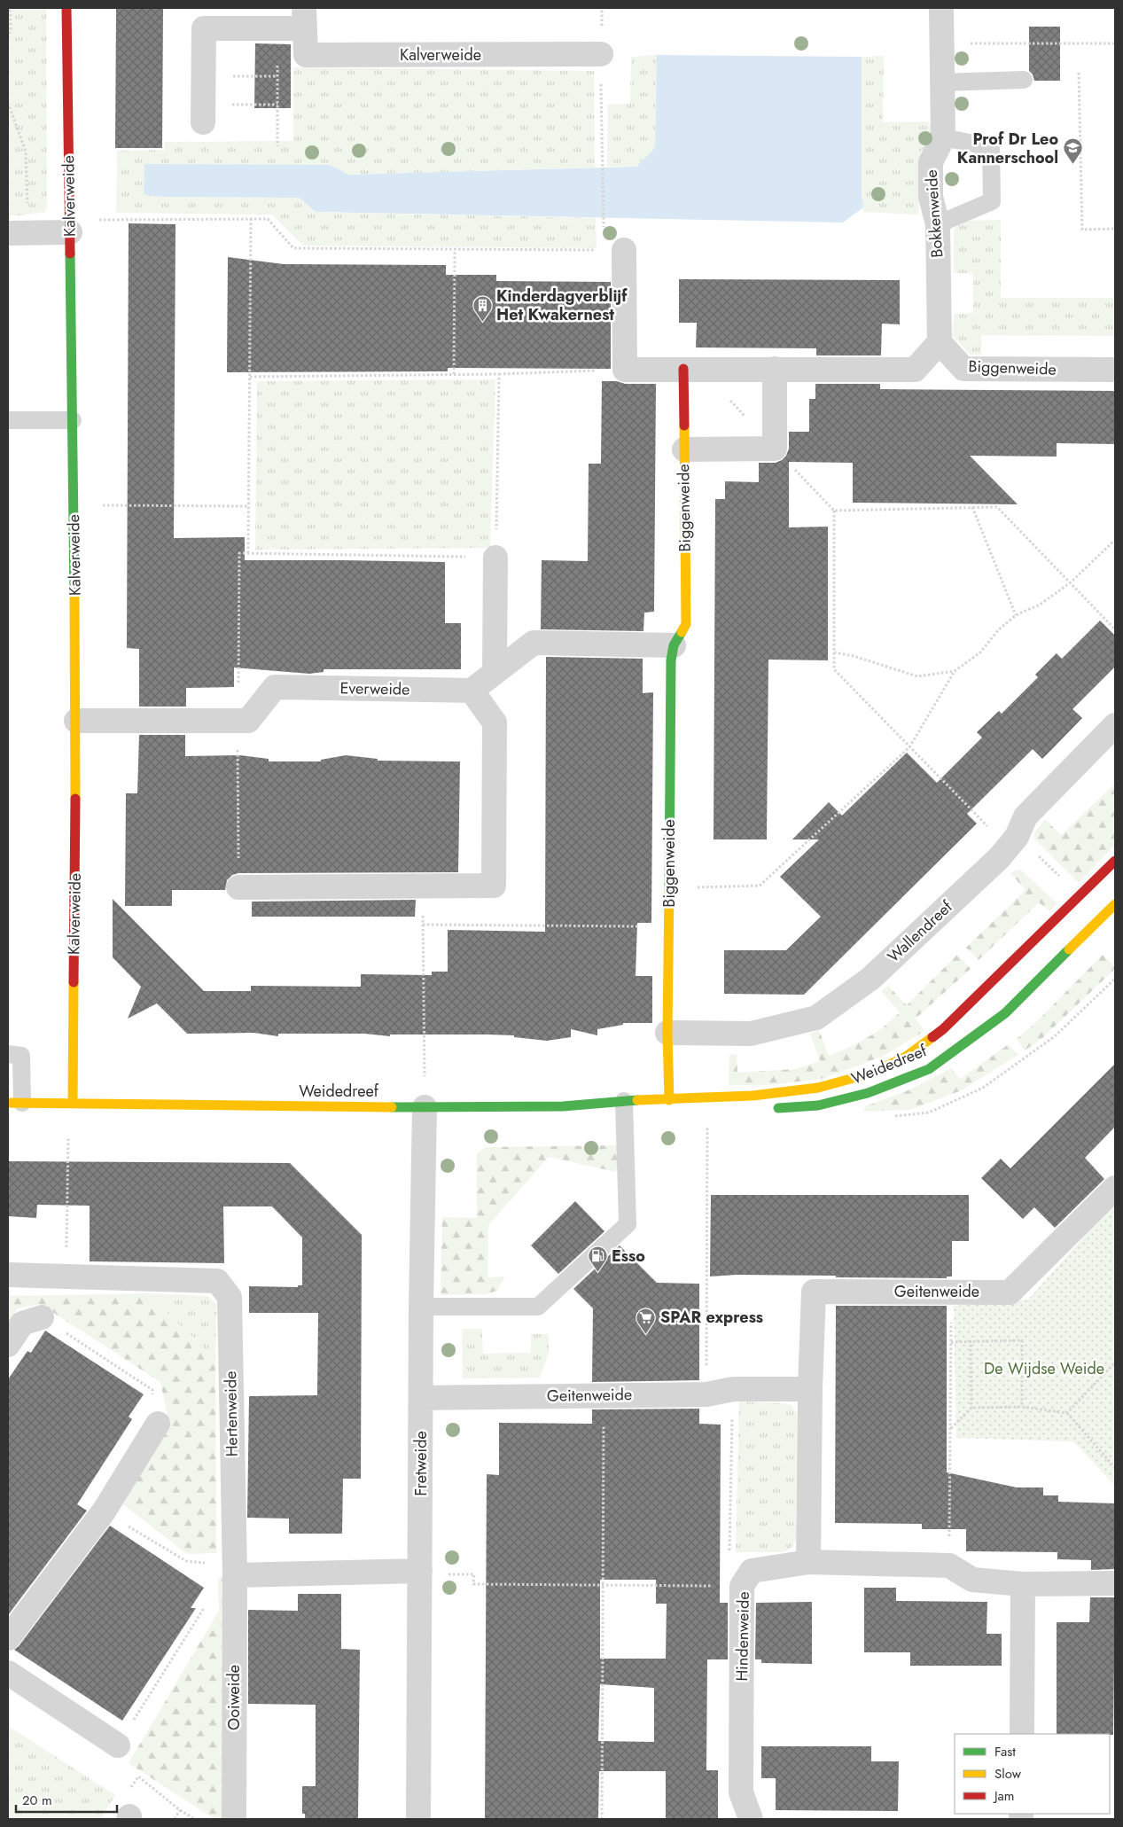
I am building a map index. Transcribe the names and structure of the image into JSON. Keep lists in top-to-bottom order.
{
  "streets": {
    "street": [
      "Kalverweide",
      "Bokkenweide",
      "Biggenweide",
      "Everweide",
      "Wallendreef",
      "Weidedreef",
      "Geitenweide",
      "Hertenweide",
      "Fretweide",
      "Hindenweide",
      "Ooiweide"
    ]
  },
  "crossings": [
    ["Kalverweide", "Everweide"],
    ["Kalverweide", "Weidedreef"],
    ["Bokkenweide", "Biggenweide"],
    ["Biggenweide", "Wallendreef"],
    ["Biggenweide", "Weidedreef"],
    ["Weidedreef", "Fretweide"],
    ["Geitenweide", "Fretweide"],
    ["Geitenweide", "Hindenweide"],
    ["Hertenweide", "Ooiweide"]
  ],
  "parks": ["De Wijdse Weide"],
  "places": {
    "school or university": ["Prof Dr Leo Kannerschool"],
    "building": ["Kinderdagverblijf Het Kwakernest"],
    "fuel station": ["Esso"],
    "supermarket": ["SPAR express"]
  },
  "legend": ["Fast", "Slow", "Jam"],
  "scale_bar": "20 m"
}
